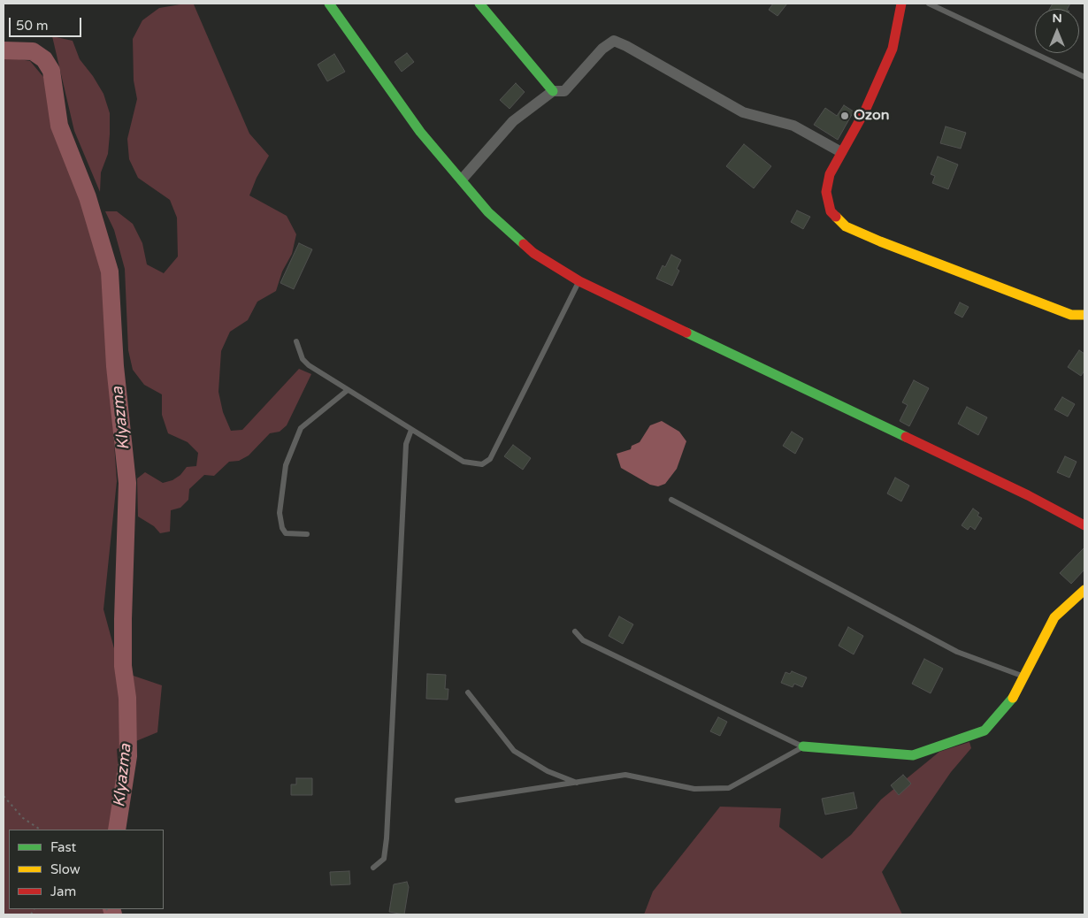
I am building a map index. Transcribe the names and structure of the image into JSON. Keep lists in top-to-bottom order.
{
  "water": ["Klyazma"],
  "places": ["Ozon"],
  "legend": ["Fast", "Slow", "Jam"],
  "scale_bar": "50 m",
  "north": "top"
}
